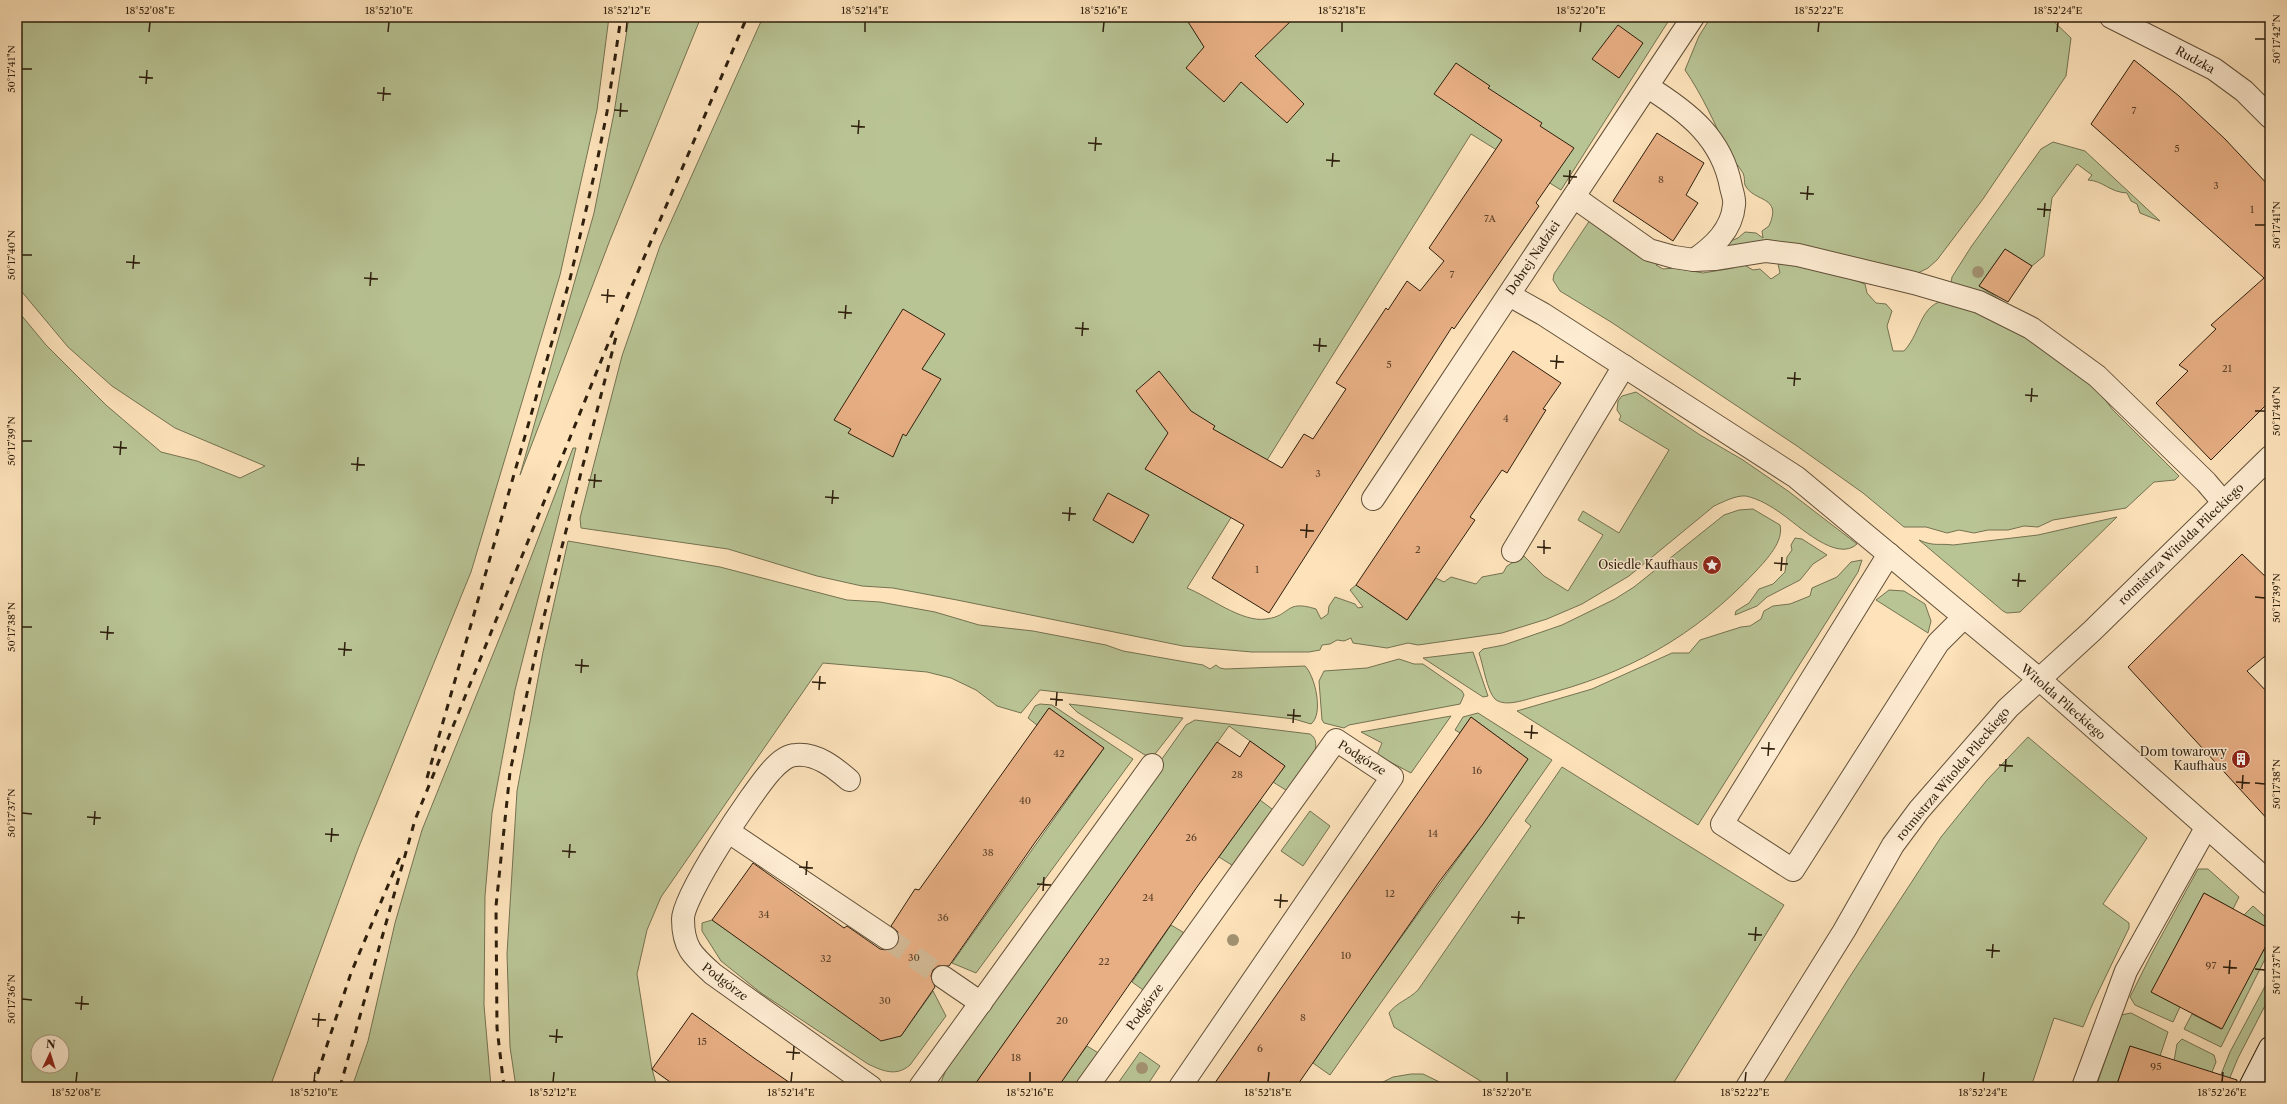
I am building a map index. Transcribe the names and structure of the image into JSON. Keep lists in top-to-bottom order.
{
  "streets": {
    "street": [
      "Rudzka",
      "Dobrej Nadziei",
      "rotmistrza Witolda Pileckiego",
      "Witolda Pileckiego",
      "Podgórze"
    ]
  },
  "crossings": [
    ["Dobrej Nadziei", "Witolda Pileckiego"],
    ["rotmistrza Witolda Pileckiego", "Witolda Pileckiego"]
  ],
  "places": {
    "place": ["Osiedle Kaufhaus"],
    "building": ["Dom towarowy Kaufhaus"]
  },
  "house_numbers": [
    "7",
    "5",
    "8",
    "3",
    "1",
    "7A",
    "7",
    "5",
    "21",
    "4",
    "3",
    "2",
    "1",
    "42",
    "16",
    "28",
    "40",
    "14",
    "26",
    "38",
    "12",
    "24",
    "34",
    "36",
    "10",
    "30",
    "32",
    "22",
    "97",
    "30",
    "8",
    "20",
    "15",
    "6",
    "18",
    "95"
  ],
  "north": "top",
  "coordinates": [
    "18°52'08\"E",
    "18°52'10\"E",
    "18°52'12\"E",
    "18°52'14\"E",
    "18°52'16\"E",
    "18°52'18\"E",
    "18°52'20\"E",
    "18°52'22\"E",
    "18°52'24\"E",
    "50°17'42\"N",
    "50°17'41\"N",
    "50°17'40\"N",
    "50°17'39\"N",
    "50°17'38\"N",
    "50°17'37\"N",
    "50°17'36\"N",
    "18°52'26\"E"
  ]
}
